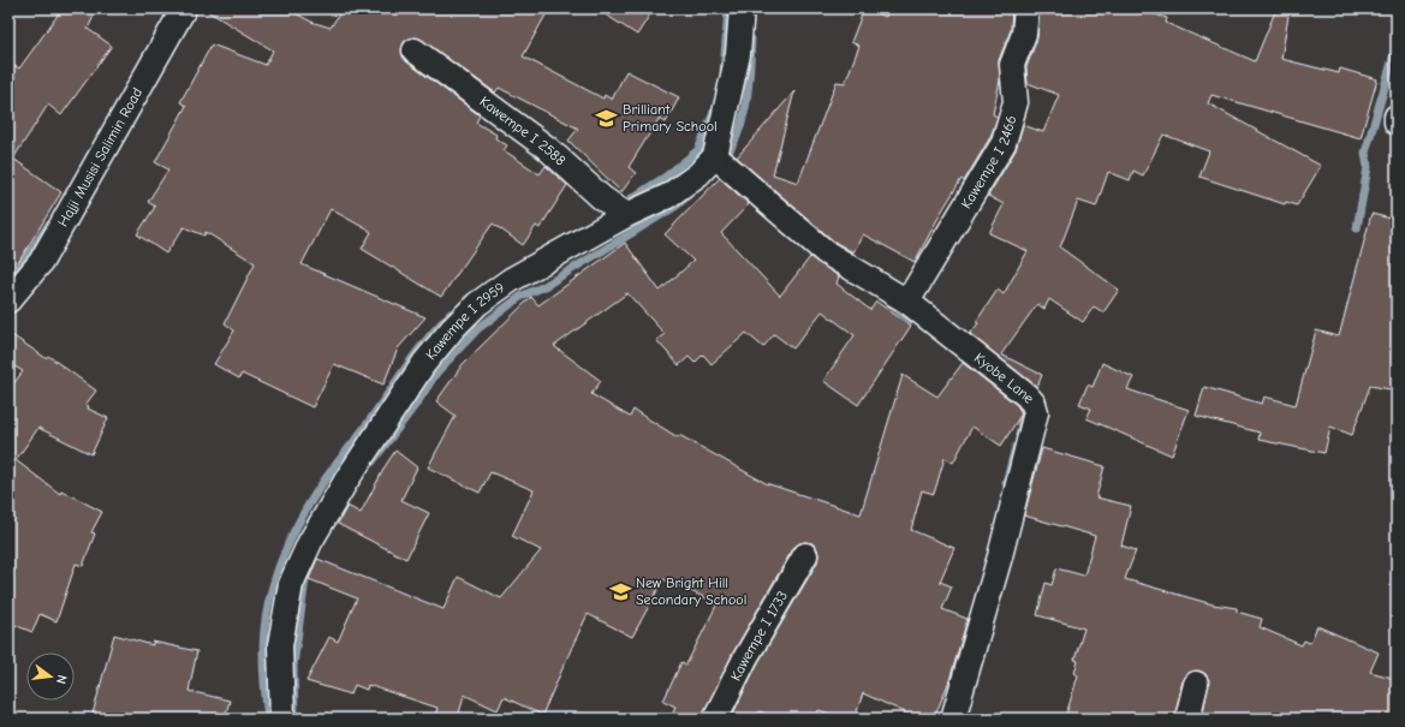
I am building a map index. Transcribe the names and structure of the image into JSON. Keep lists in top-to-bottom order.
{
  "streets": {
    "street": [
      "Kawempe I 2588",
      "Hajji Musisi Salimin Road",
      "Kawempe I 2466",
      "Kawempe I 2959",
      "Kyobe Lane",
      "Kawempe I 1733"
    ]
  },
  "crossings": [
    ["Kawempe I 2588", "Kawempe I 2959"],
    ["Kawempe I 2466", "Kyobe Lane"],
    ["Kawempe I 2959", "Kyobe Lane"]
  ],
  "places": {
    "school or university": ["Brilliant Primary School", "New Bright Hill Secondary School"]
  },
  "north": "right"
}
